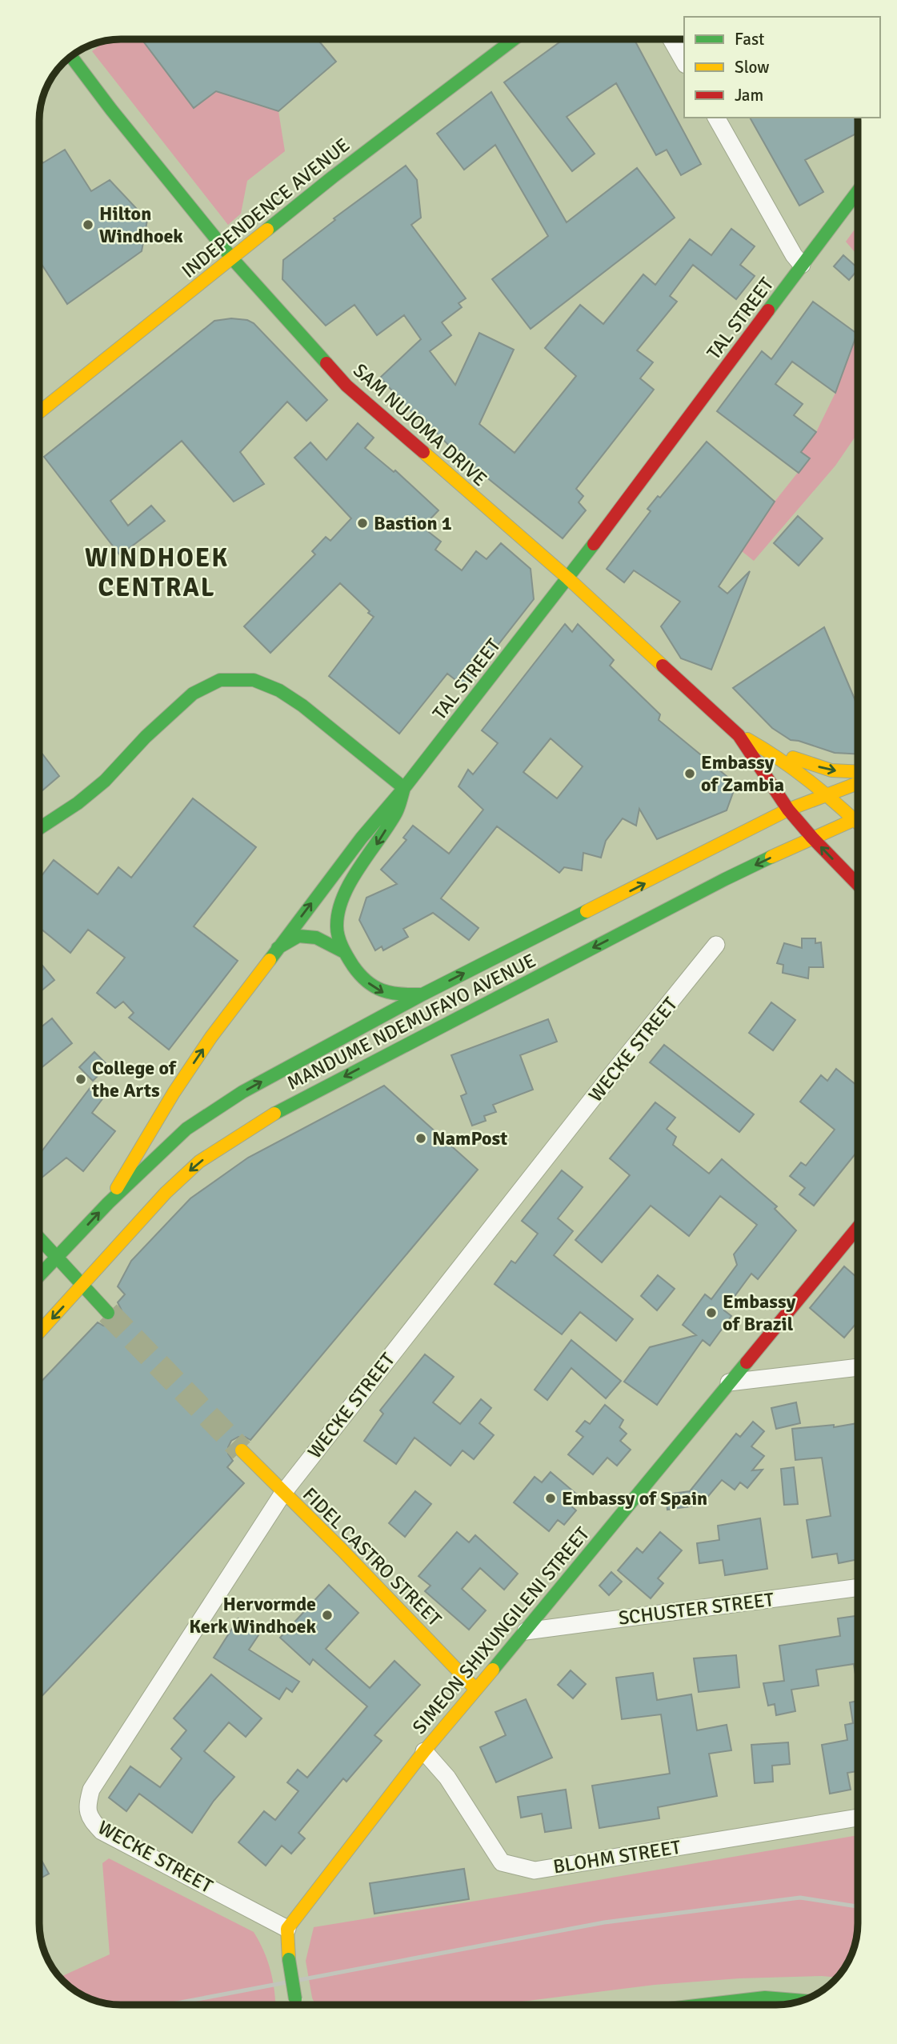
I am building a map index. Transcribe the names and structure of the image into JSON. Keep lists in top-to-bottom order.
{
  "streets": {
    "main road": [
      "INDEPENDENCE AVENUE",
      "TAL STREET",
      "SAM NUJOMA DRIVE",
      "MANDUME NDEMUFAYO AVENUE",
      "FIDEL CASTRO STREET",
      "SIMEON SHIXUNGILENI STREET"
    ],
    "street": ["WECKE STREET", "SCHUSTER STREET", "BLOHM STREET"]
  },
  "crossings": [
    ["INDEPENDENCE AVENUE", "SAM NUJOMA DRIVE"],
    ["TAL STREET", "SAM NUJOMA DRIVE"],
    ["TAL STREET", "MANDUME NDEMUFAYO AVENUE"],
    ["SAM NUJOMA DRIVE", "MANDUME NDEMUFAYO AVENUE"],
    ["WECKE STREET", "FIDEL CASTRO STREET"],
    ["WECKE STREET", "SIMEON SHIXUNGILENI STREET"],
    ["FIDEL CASTRO STREET", "SIMEON SHIXUNGILENI STREET"],
    ["SCHUSTER STREET", "SIMEON SHIXUNGILENI STREET"],
    ["SIMEON SHIXUNGILENI STREET", "BLOHM STREET"]
  ],
  "districts": ["WINDHOEK CENTRAL"],
  "places": [
    "Hilton Windhoek",
    "Bastion 1",
    "Embassy of Zambia",
    "College of the Arts",
    "NamPost",
    "Embassy of Brazil",
    "Embassy of Spain",
    "Hervormde Kerk Windhoek"
  ],
  "legend": ["Fast", "Slow", "Jam"]
}
